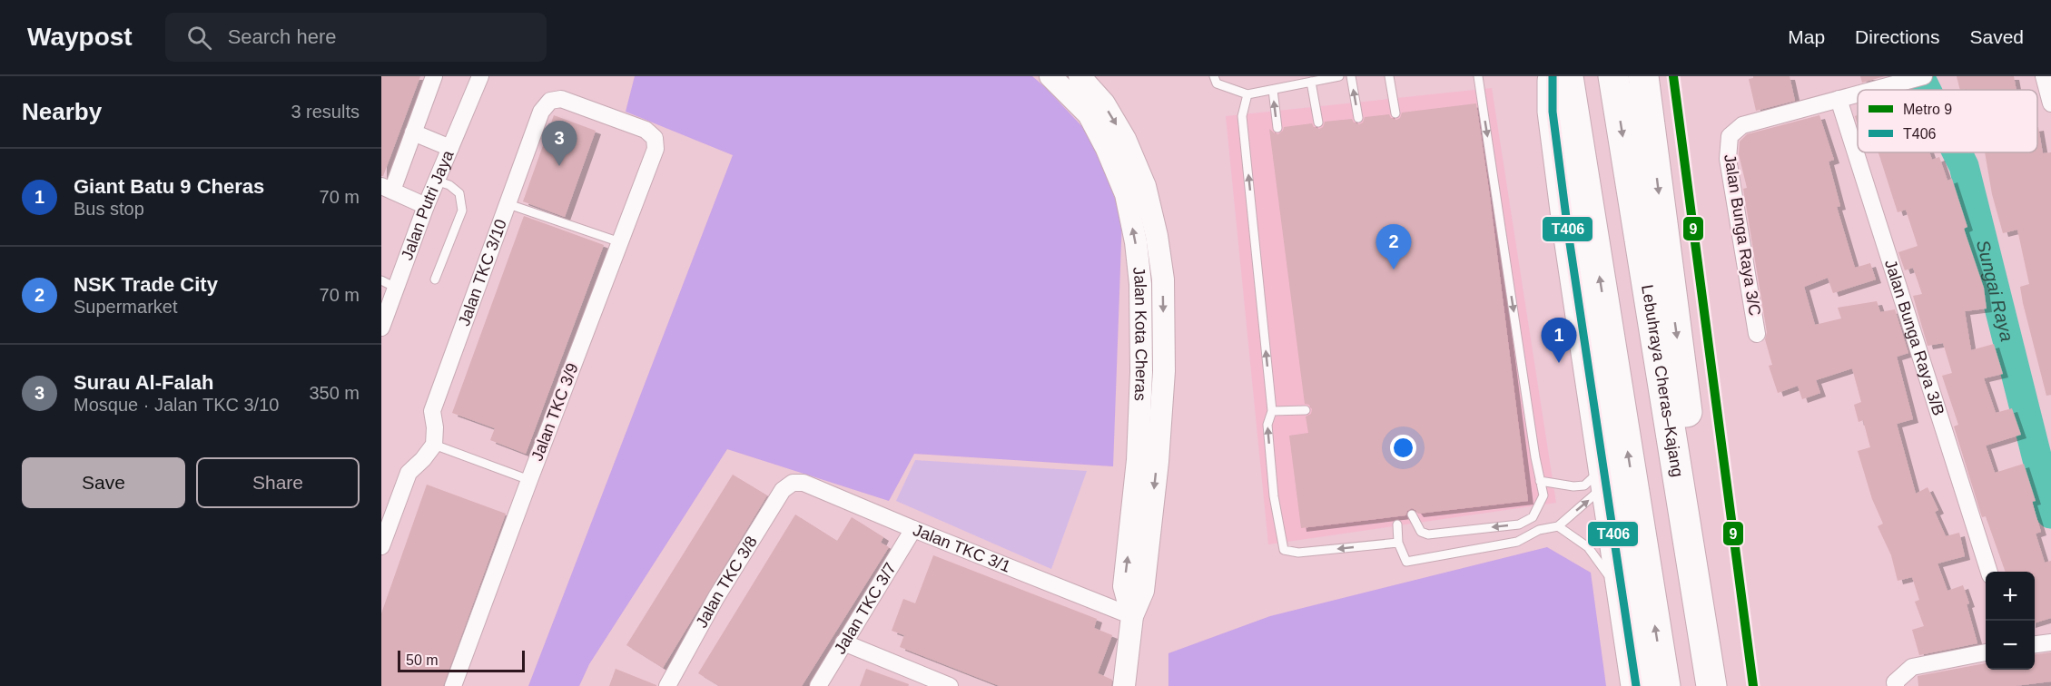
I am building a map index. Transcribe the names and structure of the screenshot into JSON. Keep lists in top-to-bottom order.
{
  "streets": {
    "highway": ["Lebuhraya Cheras–Kajang"],
    "street": [
      "Jalan Putri Jaya",
      "Jalan Bunga Raya 3/C",
      "Jalan TKC 3/10",
      "Jalan Kota Cheras",
      "Jalan Bunga Raya 3/B",
      "Jalan TKC 3/9",
      "Jalan TKC 3/1",
      "Jalan TKC 3/8",
      "Jalan TKC 3/7"
    ]
  },
  "crossings": [
    ["Jalan Bunga Raya 3/C", "Jalan Bunga Raya 3/B"],
    ["Jalan TKC 3/10", "Jalan TKC 3/9"],
    ["Jalan Kota Cheras", "Jalan TKC 3/1"],
    ["Jalan TKC 3/1", "Jalan TKC 3/8"],
    ["Jalan TKC 3/1", "Jalan TKC 3/7"]
  ],
  "water": ["Sungai Raya"],
  "lines": ["metro line 9", "transit line T406"],
  "legend": ["Metro 9", "T406"],
  "scale_bar": "50 m",
  "page": {
    "header": "Waypost",
    "search": "Search here",
    "nav": ["Map", "Directions", "Saved"],
    "heading": ["Nearby", "3 results"],
    "pins": ["3", "2", "1"],
    "list": [
      {
        "mark": "1",
        "name": "Giant Batu 9 Cheras",
        "note": "Bus stop",
        "value": "70 m"
      },
      {
        "mark": "2",
        "name": "NSK Trade City",
        "note": "Supermarket",
        "value": "70 m"
      },
      {
        "mark": "3",
        "name": "Surau Al-Falah",
        "note": "Mosque · Jalan TKC 3/10",
        "value": "350 m"
      }
    ],
    "buttons": ["Save", "Share"],
    "map_buttons": ["+", "−"],
    "scale": "50 m"
  }
}
